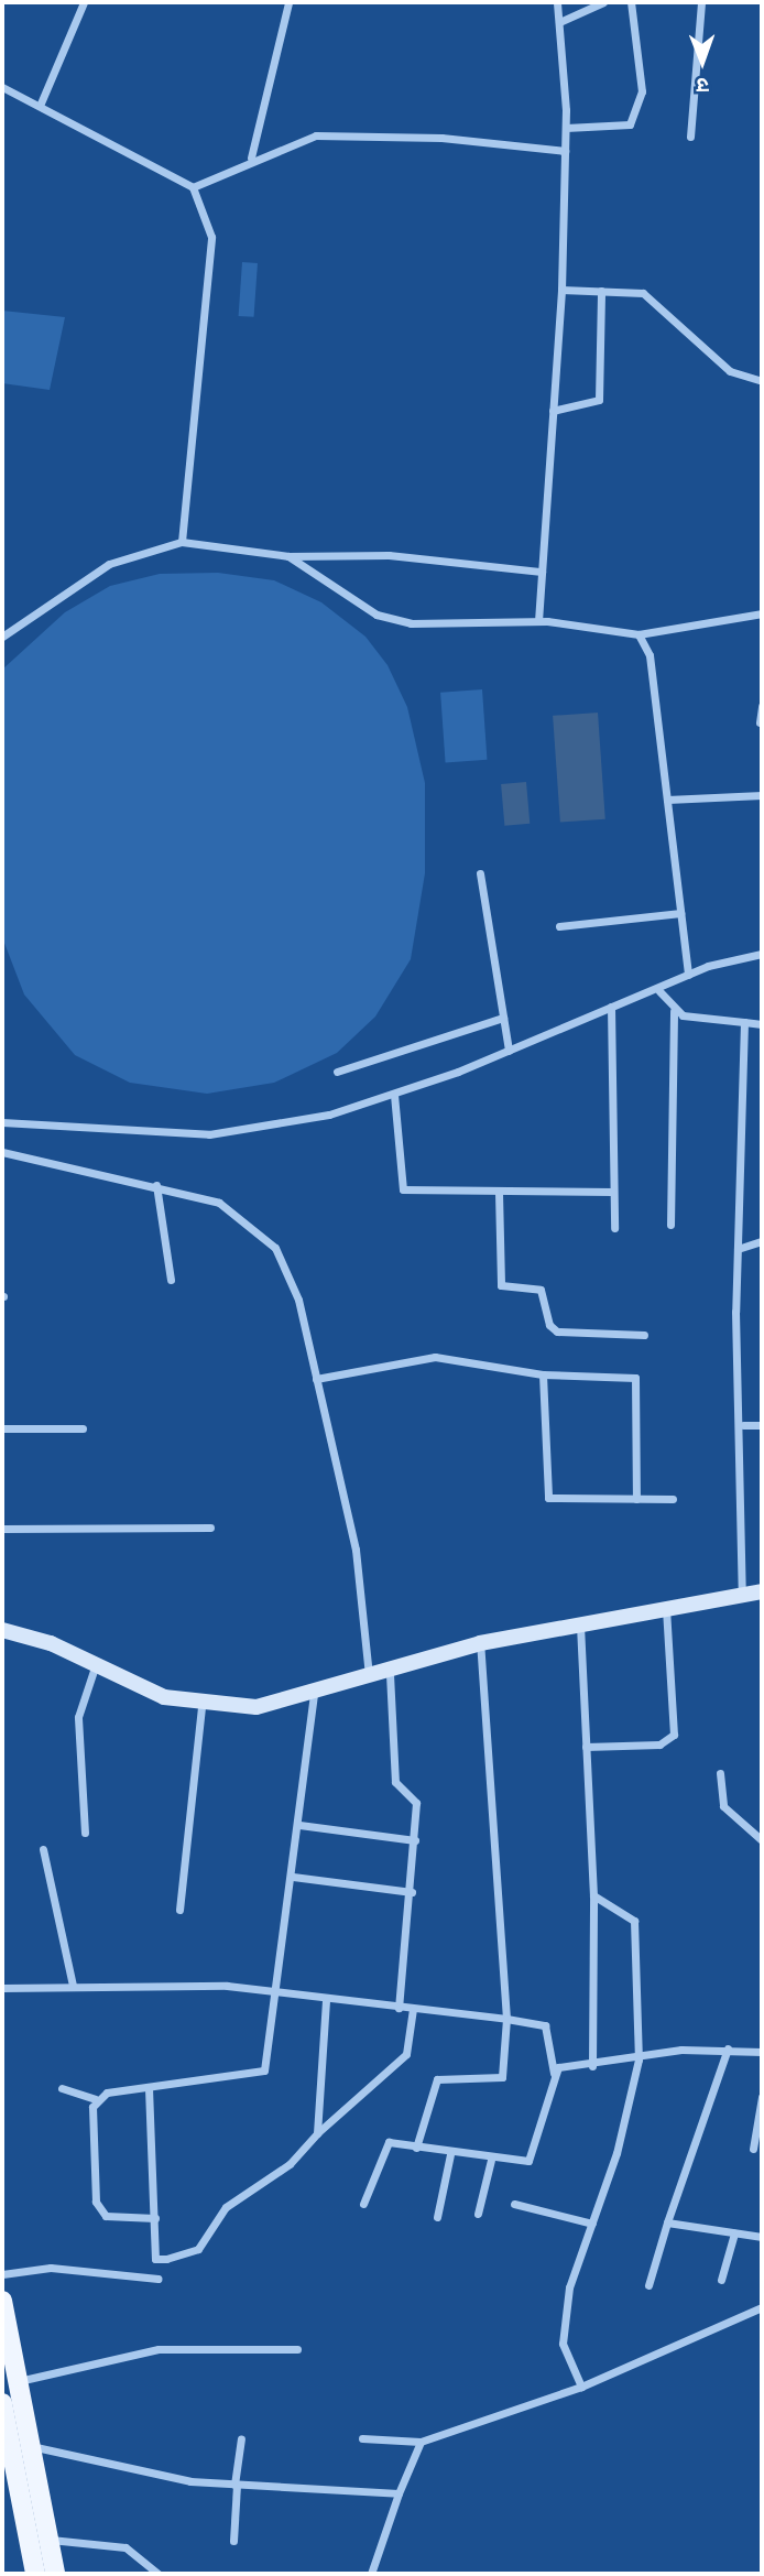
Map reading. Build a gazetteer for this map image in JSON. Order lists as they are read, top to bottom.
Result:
{
  "north": "bottom"
}
